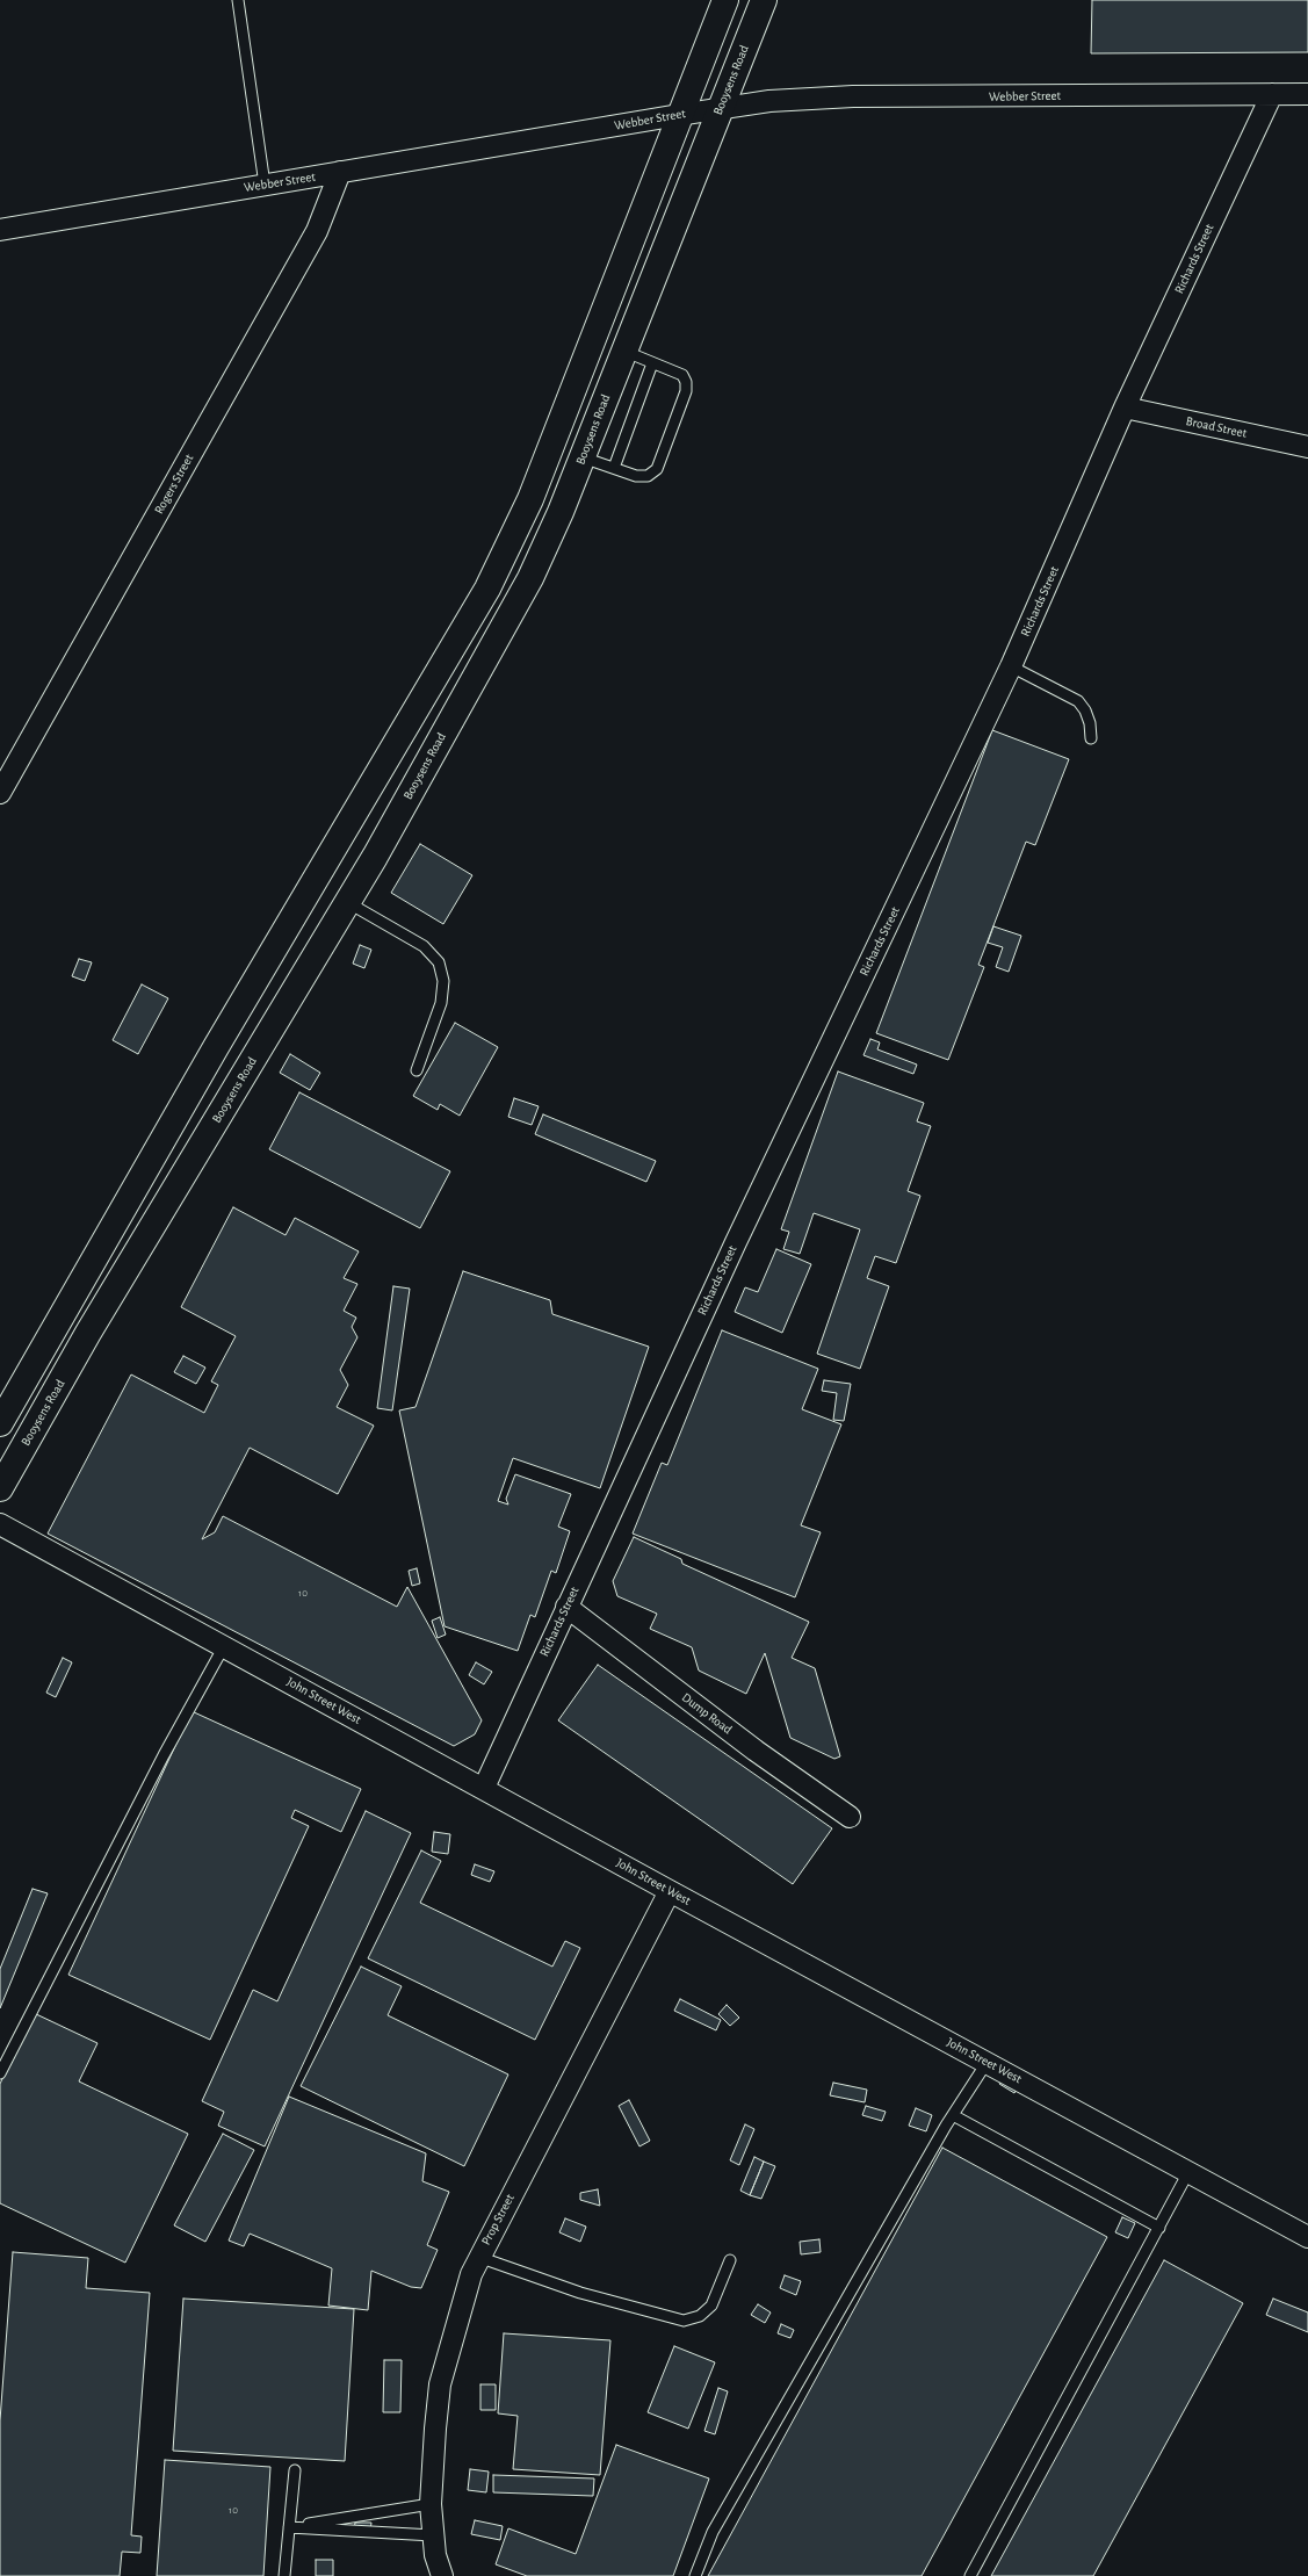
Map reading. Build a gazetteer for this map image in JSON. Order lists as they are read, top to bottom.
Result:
{
  "streets": {
    "main road": ["Booysens Road"],
    "street": [
      "Webber Street",
      "Richards Street",
      "Broad Street",
      "Rogers Street",
      "John Street West",
      "Dump Road",
      "Prop Street"
    ]
  },
  "crossings": [
    ["Booysens Road", "Webber Street"],
    ["Webber Street", "Richards Street"],
    ["Webber Street", "Rogers Street"],
    ["Richards Street", "Broad Street"],
    ["Richards Street", "John Street West"],
    ["Richards Street", "Dump Road"],
    ["John Street West", "Prop Street"]
  ],
  "house_numbers": ["10", "10"]
}
